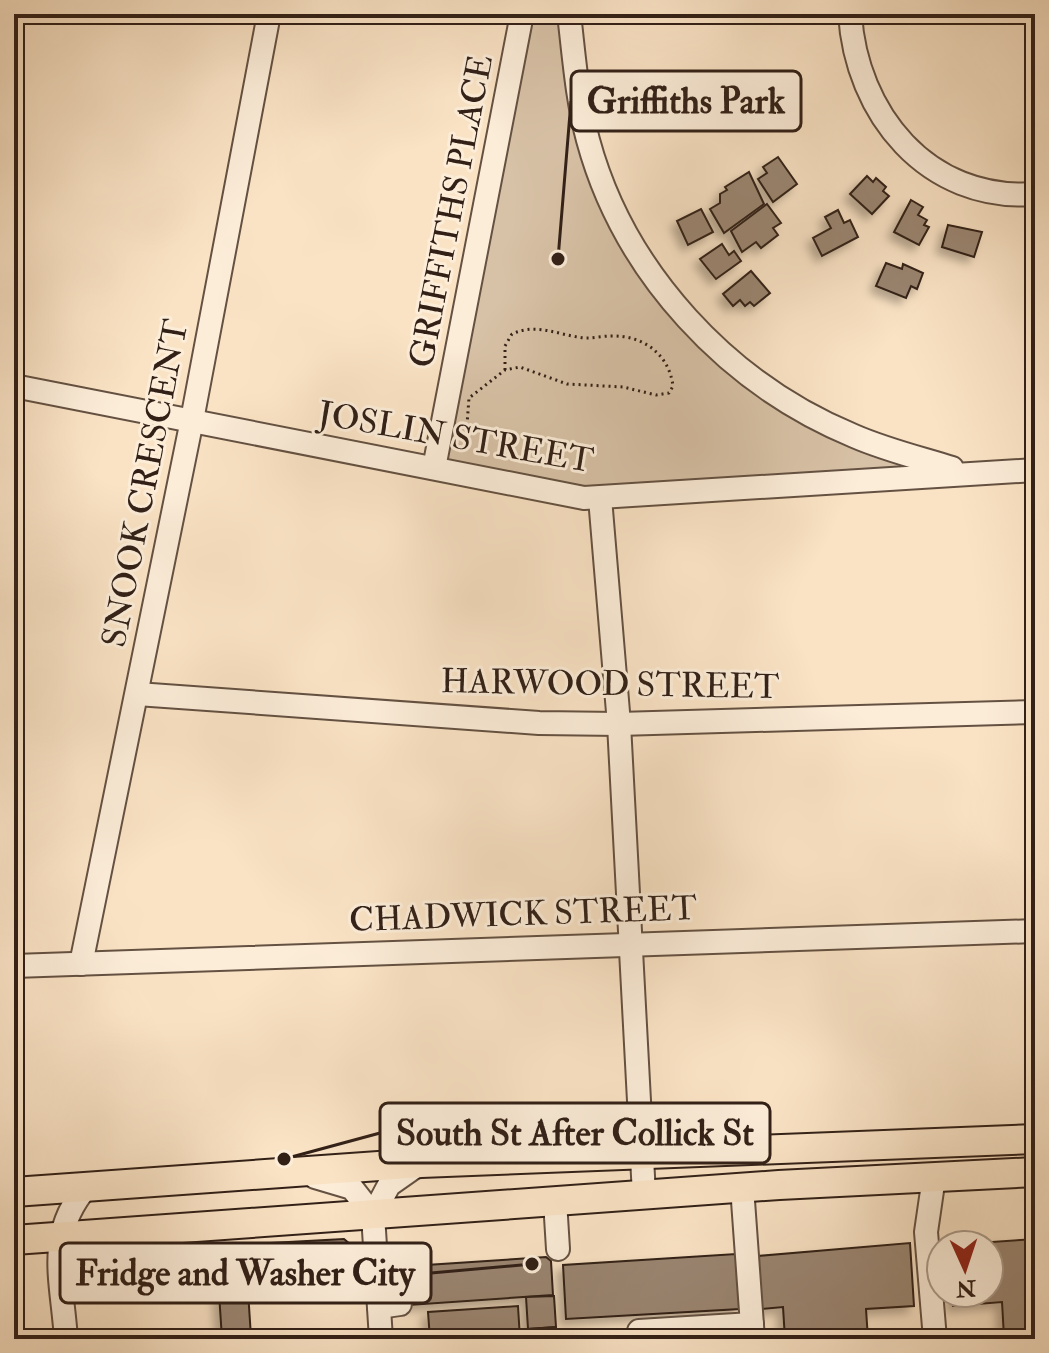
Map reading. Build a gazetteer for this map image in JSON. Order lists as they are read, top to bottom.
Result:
{
  "streets": {
    "street": [
      "GRIFFITHS PLACE",
      "JOSLIN STREET",
      "SNOOK CRESCENT",
      "HARWOOD STREET",
      "CHADWICK STREET"
    ]
  },
  "crossings": [
    ["GRIFFITHS PLACE", "JOSLIN STREET"],
    ["JOSLIN STREET", "SNOOK CRESCENT"],
    ["SNOOK CRESCENT", "HARWOOD STREET"],
    ["SNOOK CRESCENT", "CHADWICK STREET"]
  ],
  "places": ["Griffiths Park", "South St After Collick St", "Fridge and Washer City"],
  "north": "bottom"
}
